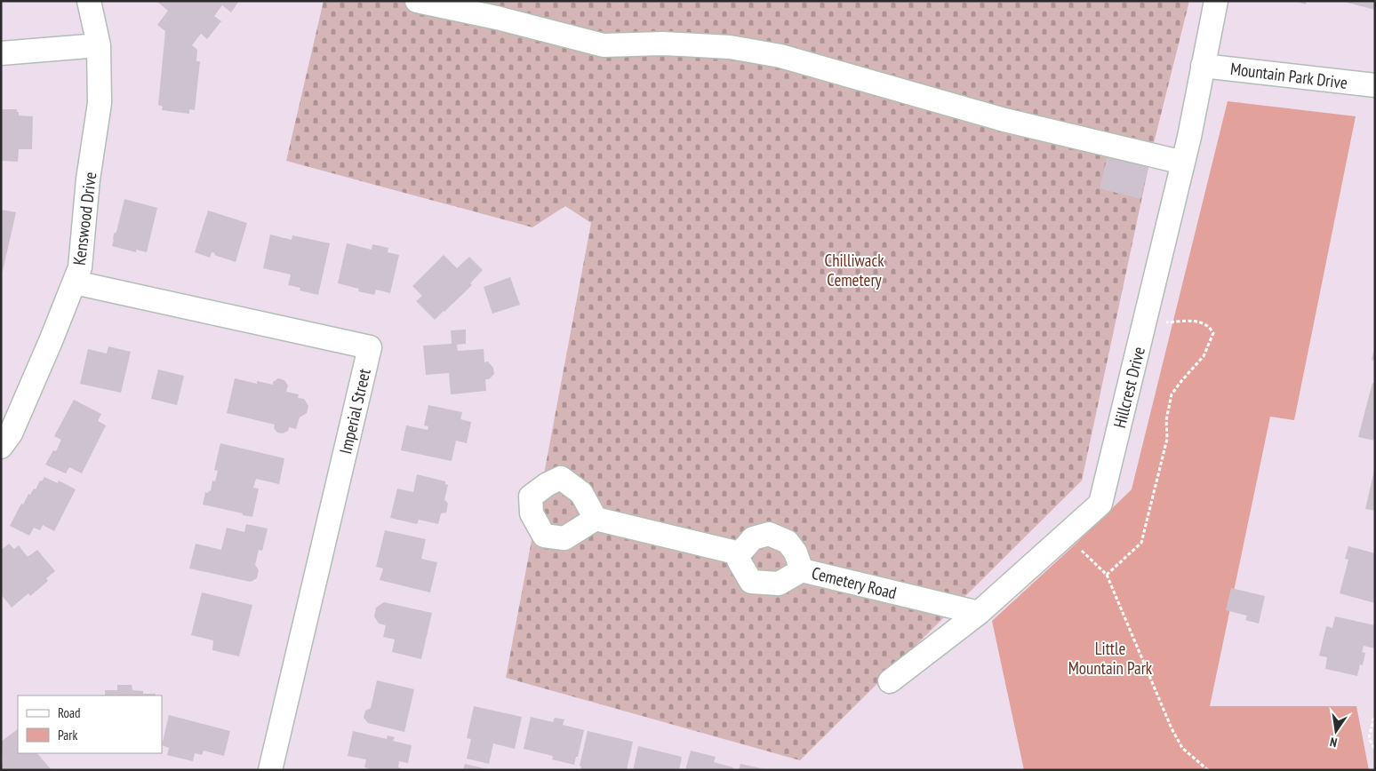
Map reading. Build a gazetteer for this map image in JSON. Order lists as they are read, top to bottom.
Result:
{
  "streets": {
    "street": [
      "Mountain Park Drive",
      "Kenswood Drive",
      "Hillcrest Drive",
      "Imperial Street",
      "Cemetery Road"
    ]
  },
  "crossings": [
    ["Mountain Park Drive", "Hillcrest Drive"],
    ["Kenswood Drive", "Imperial Street"],
    ["Hillcrest Drive", "Cemetery Road"]
  ],
  "parks": ["Chilliwack Cemetery", "Little Mountain Park"],
  "legend": ["Road", "Park"],
  "north": "bottom"
}
